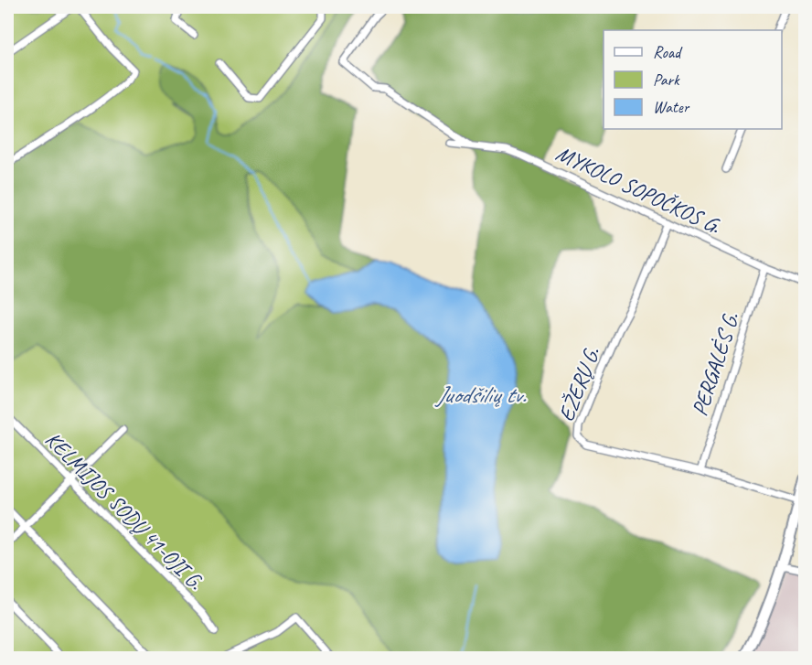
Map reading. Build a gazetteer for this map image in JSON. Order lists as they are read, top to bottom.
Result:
{
  "streets": {
    "street": [
      "MYKOLO SOPOČKOS G.",
      "PERGALĖS G.",
      "EŽERŲ G.",
      "KELMIJOS SODŲ 41-OJI G."
    ]
  },
  "crossings": [
    ["MYKOLO SOPOČKOS G.", "PERGALĖS G."],
    ["MYKOLO SOPOČKOS G.", "EŽERŲ G."],
    ["PERGALĖS G.", "EŽERŲ G."]
  ],
  "water": ["Juodšilių tv."],
  "legend": ["Road", "Park", "Water"]
}
